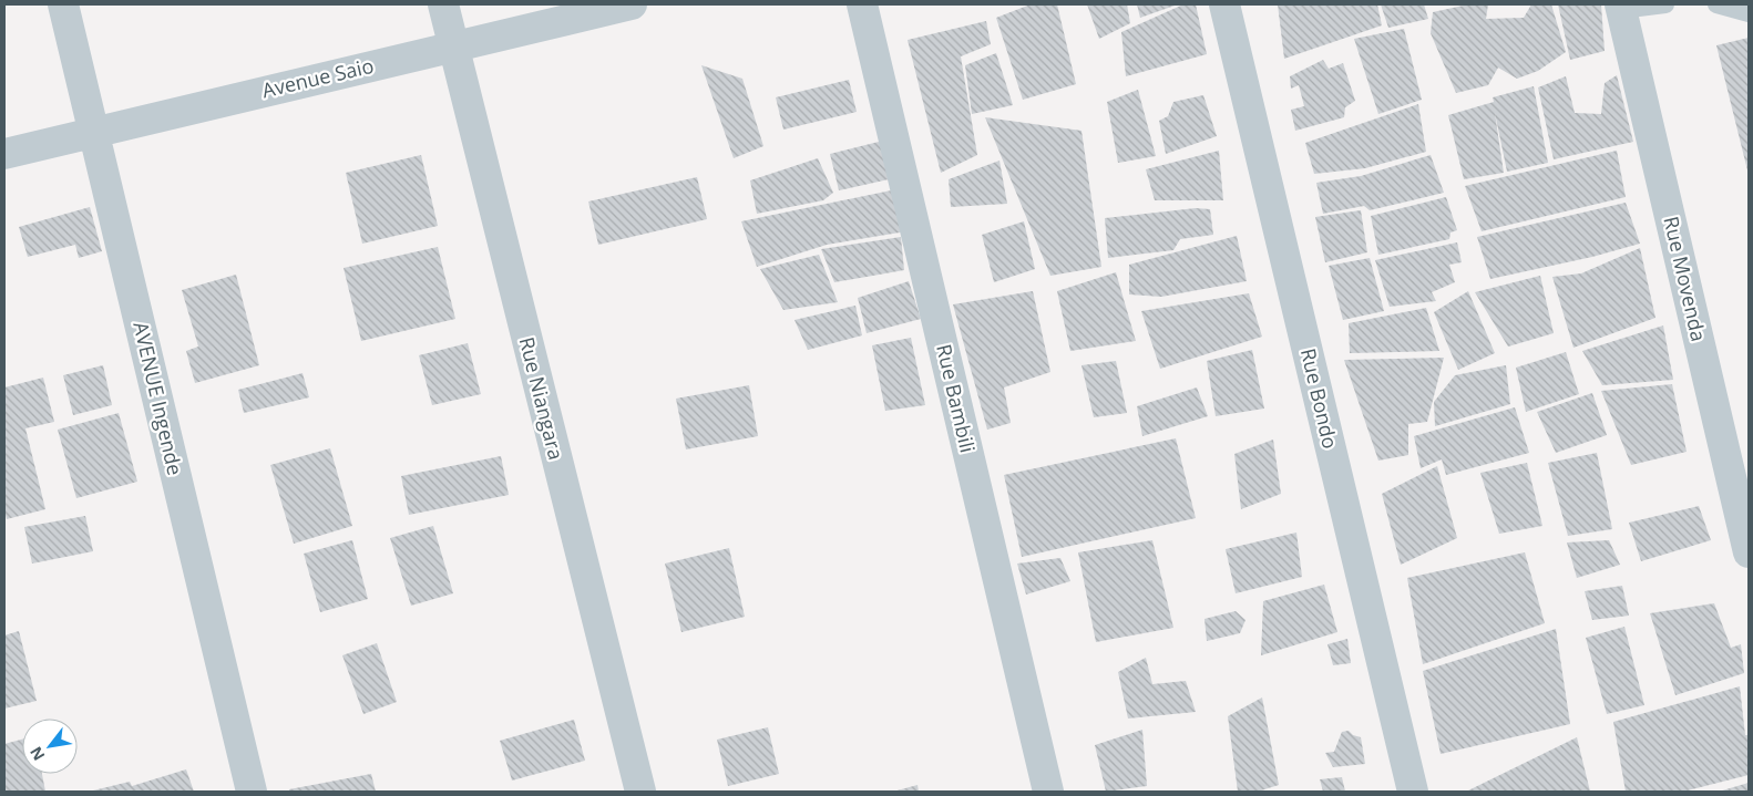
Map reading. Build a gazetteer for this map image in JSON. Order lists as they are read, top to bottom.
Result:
{
  "streets": {
    "street": [
      "Avenue Saio",
      "Rue Movenda",
      "AVENUE Ingende",
      "Rue Niangara",
      "Rue Bambili",
      "Rue Bondo"
    ]
  },
  "crossings": [
    ["Avenue Saio", "AVENUE Ingende"],
    ["Avenue Saio", "Rue Niangara"]
  ],
  "north": "bottom left"
}
